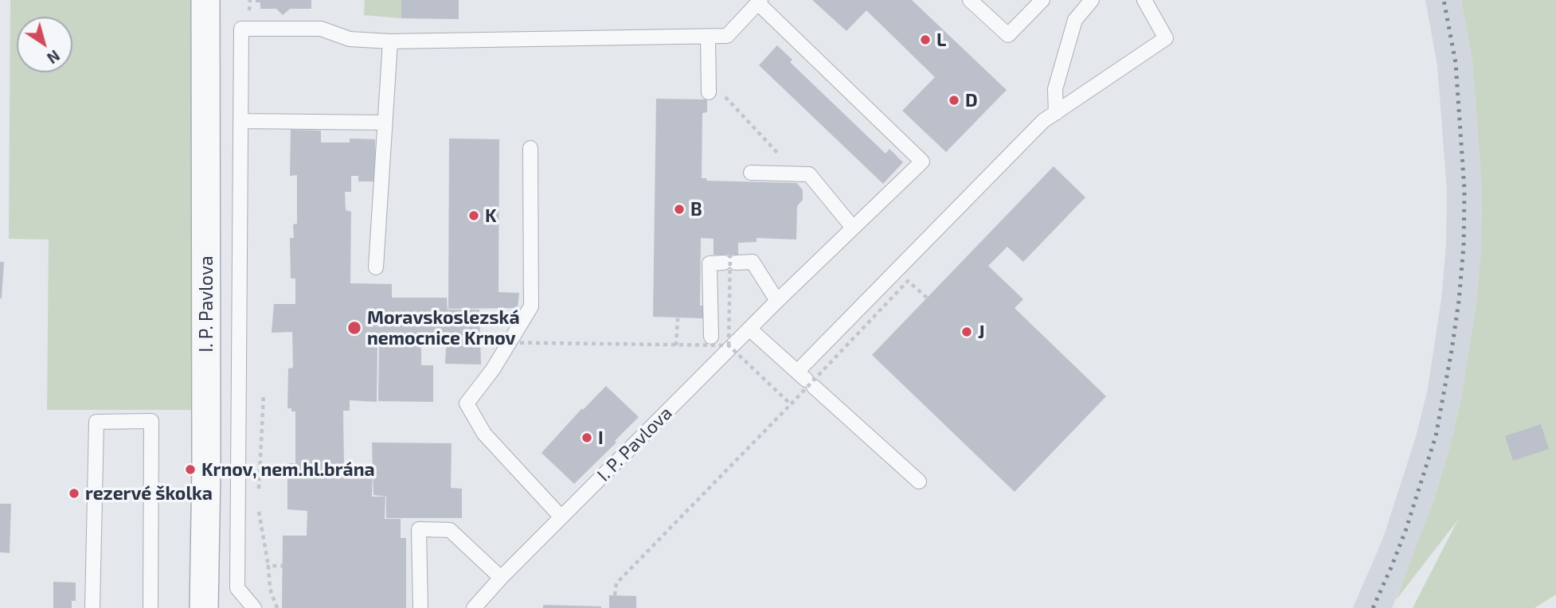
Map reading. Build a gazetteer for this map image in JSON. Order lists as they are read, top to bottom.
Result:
{
  "streets": {
    "street": ["I. P. Pavlova"]
  },
  "places": [
    "L",
    "D",
    "B",
    "K",
    "Moravskoslezská nemocnice Krnov",
    "J",
    "I",
    "Krnov, nem.hl.brána",
    "rezervé školka"
  ],
  "north": "bottom right"
}
